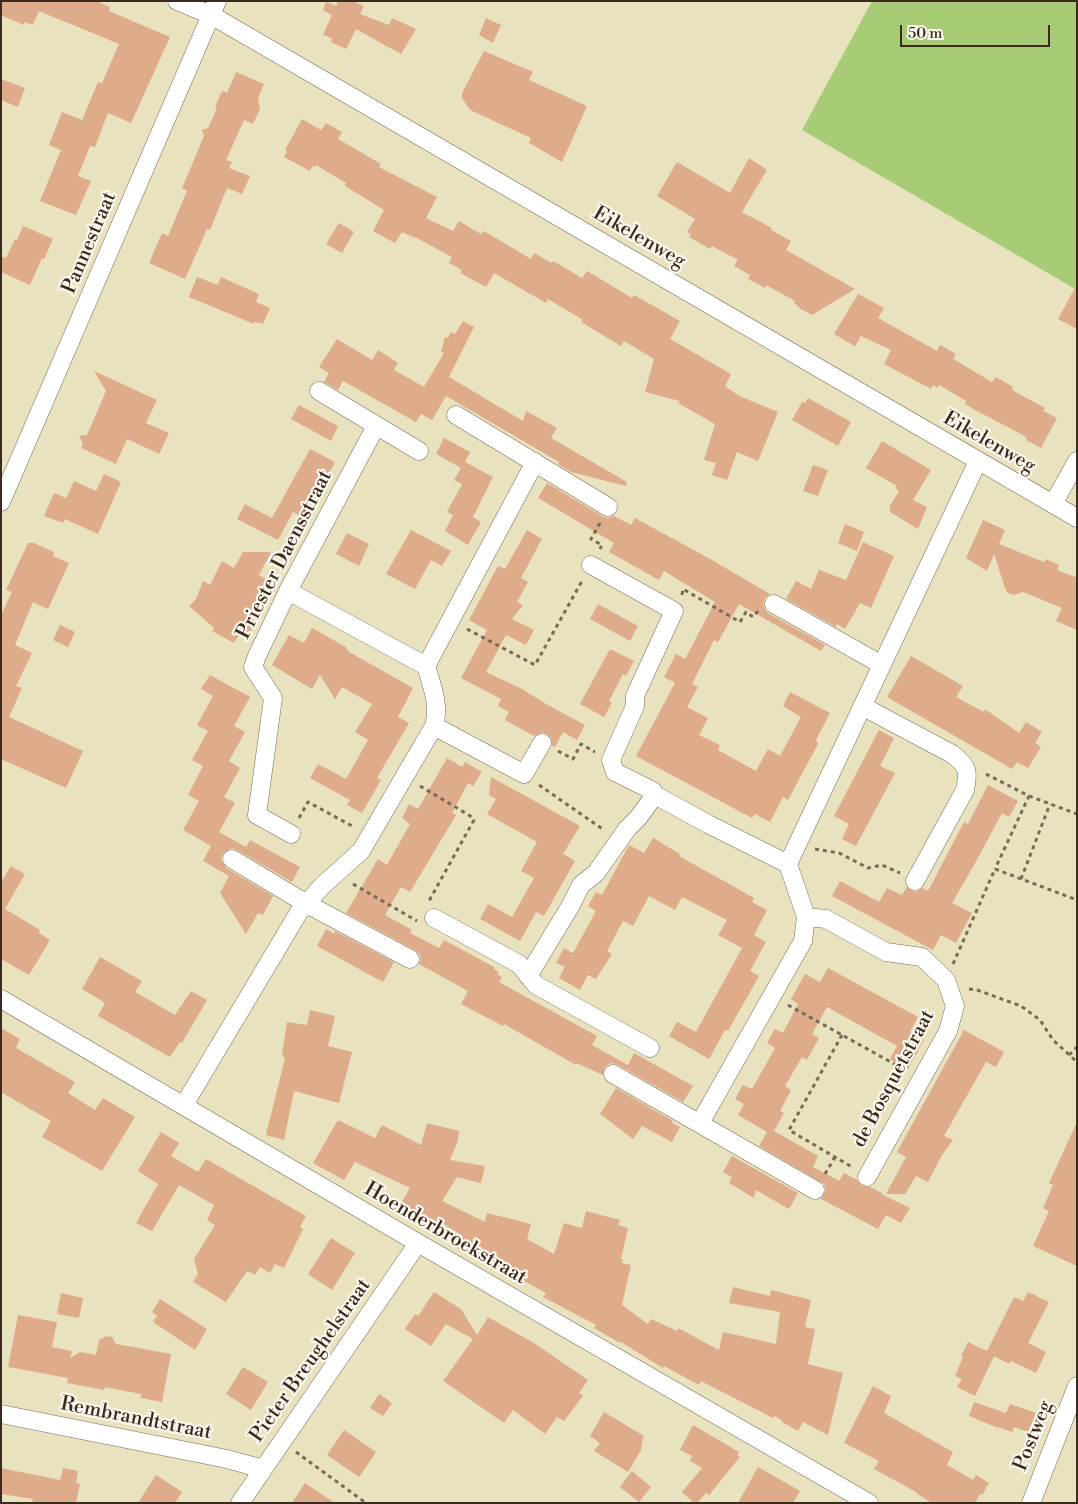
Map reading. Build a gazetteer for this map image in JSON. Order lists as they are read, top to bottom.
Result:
{
  "streets": {
    "street": [
      "Eikelenweg",
      "Pannestraat",
      "Priester Daensstraat",
      "de Bosquetstraat",
      "Hoenderbroekstraat",
      "Pieter Breughelstraat",
      "Rembrandtstraat",
      "Postweg"
    ]
  },
  "crossings": [
    ["Eikelenweg", "Pannestraat"],
    ["Hoenderbroekstraat", "Pieter Breughelstraat"],
    ["Pieter Breughelstraat", "Rembrandtstraat"]
  ],
  "scale_bar": "50 m"
}
